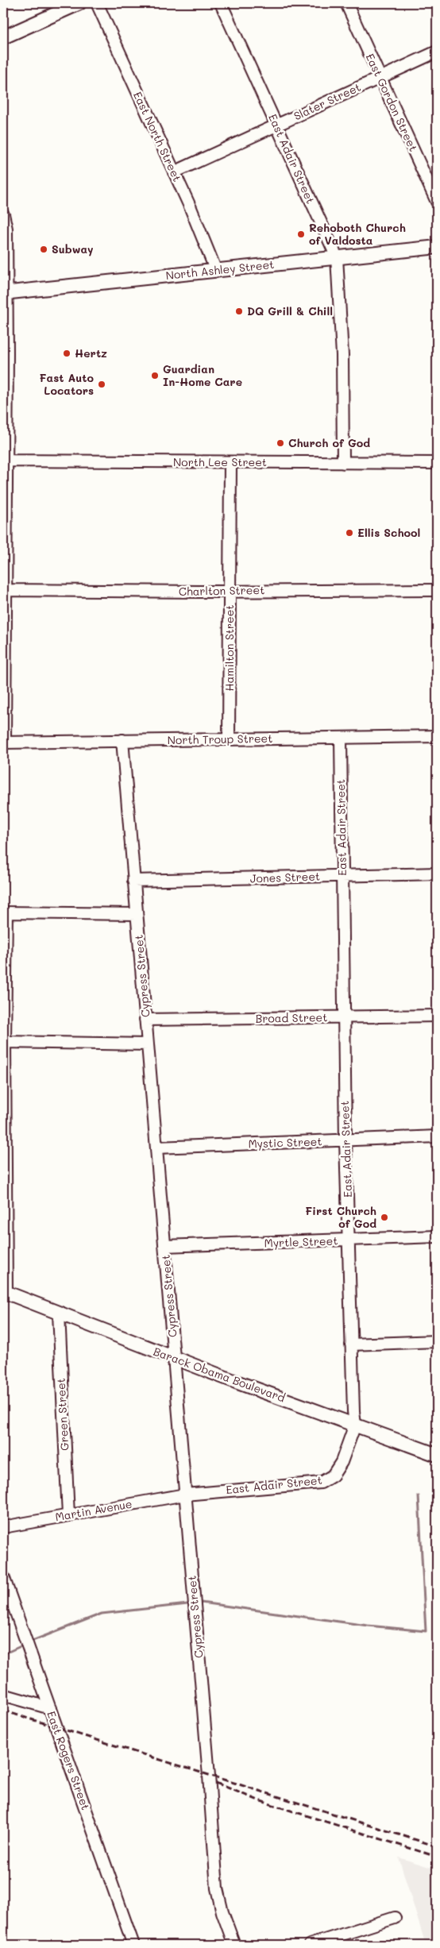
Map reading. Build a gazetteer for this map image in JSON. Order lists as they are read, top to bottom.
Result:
{
  "streets": {
    "main road": ["North Ashley Street", "Barack Obama Boulevard"],
    "street": [
      "Slater Street",
      "East Gordon Street",
      "East North Street",
      "East Adair Street",
      "North Lee Street",
      "Charlton Street",
      "Hamilton Street",
      "North Troup Street",
      "Jones Street",
      "Cypress Street",
      "Broad Street",
      "Mystic Street",
      "Myrtle Street",
      "Green Street",
      "Martin Avenue",
      "East Rogers Street"
    ]
  },
  "crossings": [
    ["Slater Street", "East Gordon Street"],
    ["Slater Street", "East North Street"],
    ["Slater Street", "East Adair Street"],
    ["East North Street", "North Ashley Street"],
    ["East Adair Street", "North Ashley Street"],
    ["East Adair Street", "North Lee Street"],
    ["East Adair Street", "North Troup Street"],
    ["East Adair Street", "Jones Street"],
    ["East Adair Street", "Cypress Street"],
    ["East Adair Street", "Broad Street"],
    ["East Adair Street", "Mystic Street"],
    ["East Adair Street", "Myrtle Street"],
    ["East Adair Street", "Barack Obama Boulevard"],
    ["East Adair Street", "Martin Avenue"],
    ["North Lee Street", "Hamilton Street"],
    ["Charlton Street", "Hamilton Street"],
    ["Hamilton Street", "North Troup Street"],
    ["North Troup Street", "Cypress Street"],
    ["Jones Street", "Cypress Street"],
    ["Cypress Street", "Broad Street"],
    ["Cypress Street", "Mystic Street"],
    ["Cypress Street", "Myrtle Street"],
    ["Cypress Street", "Barack Obama Boulevard"],
    ["Cypress Street", "Martin Avenue"],
    ["Barack Obama Boulevard", "Green Street"],
    ["Green Street", "Martin Avenue"]
  ],
  "places": [
    "Rehoboth Church of Valdosta",
    "Subway",
    "DQ Grill & Chill",
    "Hertz",
    "Guardian In-Home Care",
    "Fast Auto Locators",
    "Church of God",
    "Ellis School",
    "First Church of God"
  ]
}
